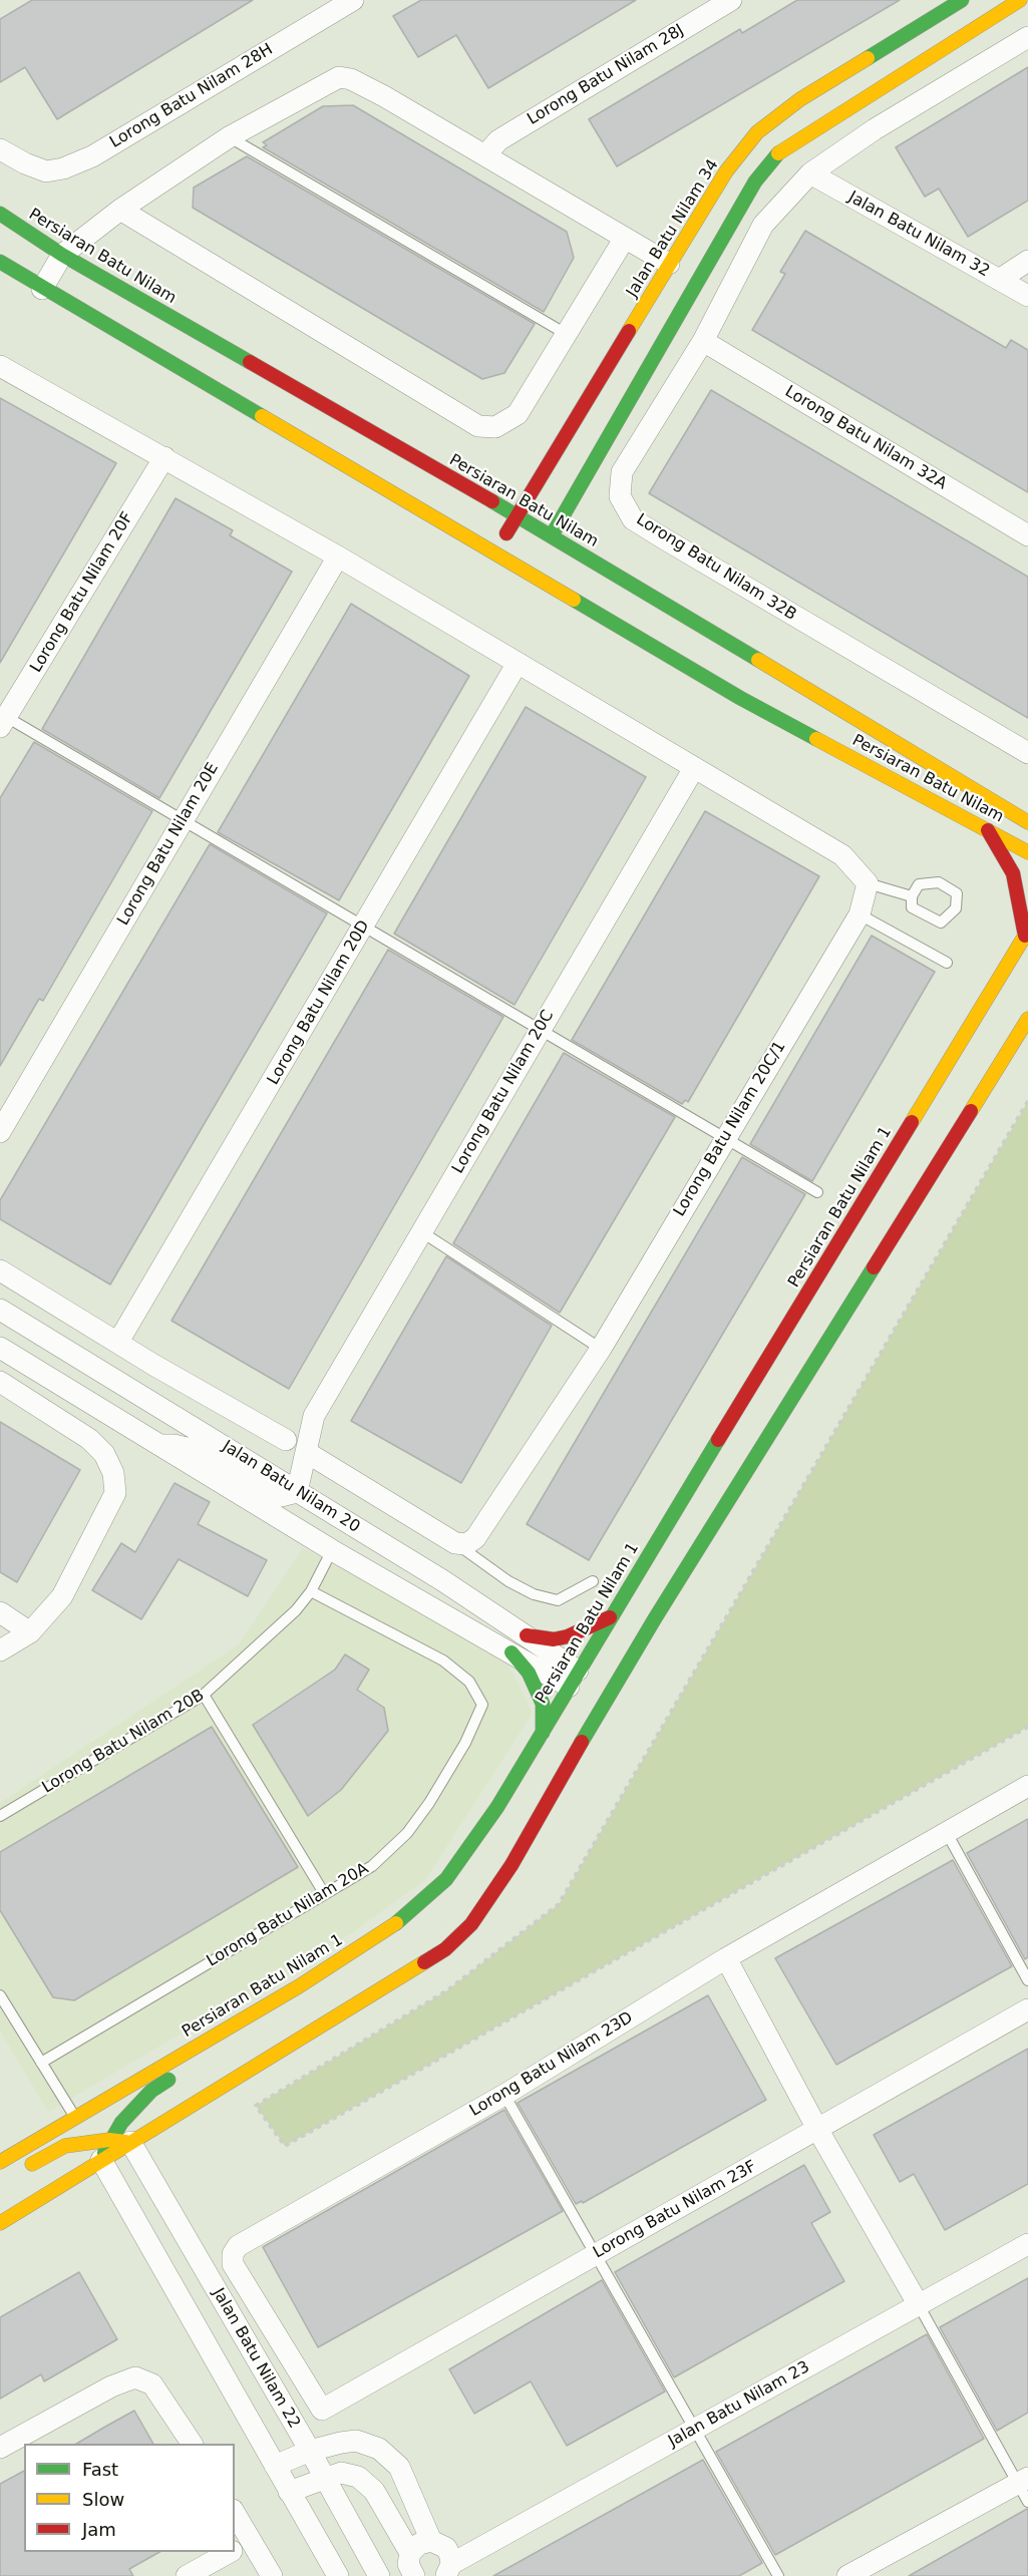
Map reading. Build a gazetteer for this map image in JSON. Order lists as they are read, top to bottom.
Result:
{
  "streets": {
    "main road": ["Jalan Batu Nilam 34", "Persiaran Batu Nilam", "Persiaran Batu Nilam 1"],
    "street": [
      "Lorong Batu Nilam 28J",
      "Lorong Batu Nilam 28H",
      "Jalan Batu Nilam 32",
      "Lorong Batu Nilam 32A",
      "Lorong Batu Nilam 32B",
      "Lorong Batu Nilam 20F",
      "Lorong Batu Nilam 20E",
      "Lorong Batu Nilam 20D",
      "Lorong Batu Nilam 20C",
      "Lorong Batu Nilam 20C/1",
      "Jalan Batu Nilam 20",
      "Lorong Batu Nilam 23D",
      "Lorong Batu Nilam 23F",
      "Jalan Batu Nilam 22",
      "Jalan Batu Nilam 23"
    ],
    "lane": ["Lorong Batu Nilam 20B", "Lorong Batu Nilam 20A"]
  },
  "crossings": [
    ["Jalan Batu Nilam 34", "Persiaran Batu Nilam"],
    ["Jalan Batu Nilam 32", "Lorong Batu Nilam 32B"],
    ["Lorong Batu Nilam 32A", "Lorong Batu Nilam 32B"],
    ["Persiaran Batu Nilam 1", "Jalan Batu Nilam 20"],
    ["Jalan Batu Nilam 20", "Lorong Batu Nilam 20B"],
    ["Lorong Batu Nilam 20B", "Lorong Batu Nilam 20A"],
    ["Lorong Batu Nilam 23D", "Lorong Batu Nilam 23F"]
  ],
  "legend": ["Fast", "Slow", "Jam"]
}
